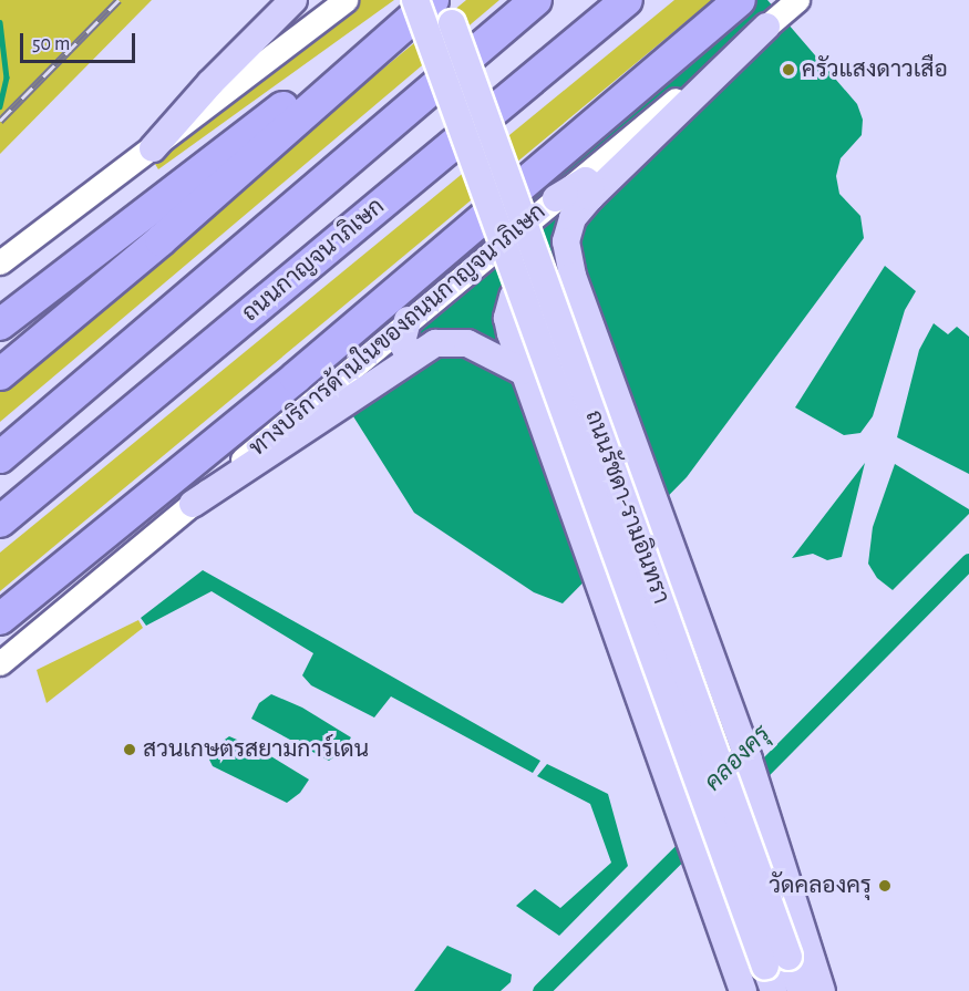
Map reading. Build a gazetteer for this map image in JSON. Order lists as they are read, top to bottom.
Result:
{
  "streets": {
    "highway": ["ถนนกาญจนาภิเษก"],
    "main road": ["ทางบริการด้านในของถนนกาญจนาภิเษก", "ถนนรัชดา-รามอินทรา"]
  },
  "water": ["คลองครุ"],
  "places": ["ครัวแสงดาวเสือ", "สวนเกษตรสยามการ์เดน", "วัดคลองครุ"],
  "scale_bar": "50 m"
}
